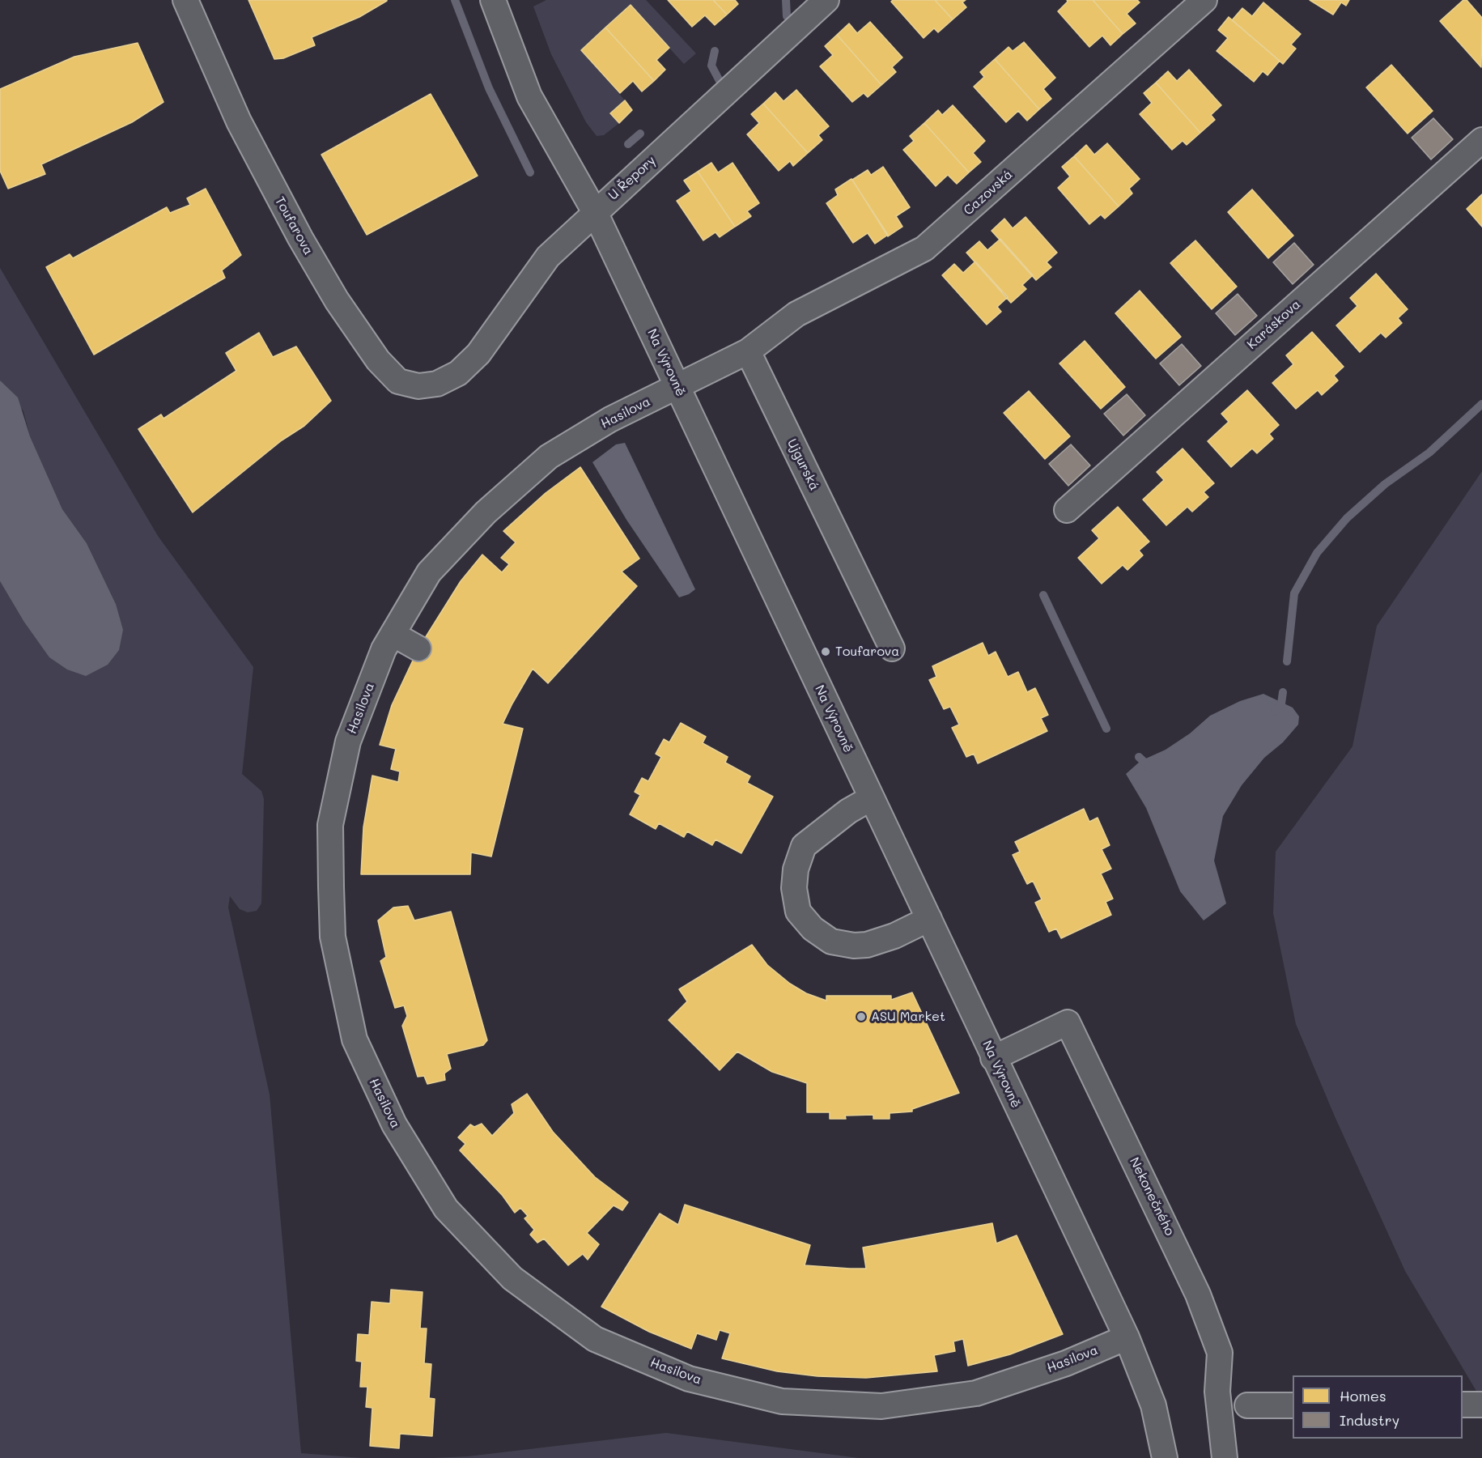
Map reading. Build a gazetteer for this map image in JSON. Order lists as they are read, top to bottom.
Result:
{
  "streets": {
    "street": [
      "U Řepory",
      "Cazovská",
      "Toufarova",
      "Karáskova",
      "Na Výrovně",
      "Hasilova",
      "Ujgurská",
      "Nekonečného"
    ]
  },
  "crossings": [
    ["U Řepory", "Toufarova"],
    ["U Řepory", "Na Výrovně"],
    ["Cazovská", "Ujgurská"],
    ["Na Výrovně", "Hasilova"],
    ["Na Výrovně", "Nekonečného"]
  ],
  "places": ["Toufarova", "ASU Market"],
  "legend": ["Homes", "Industry"]
}
